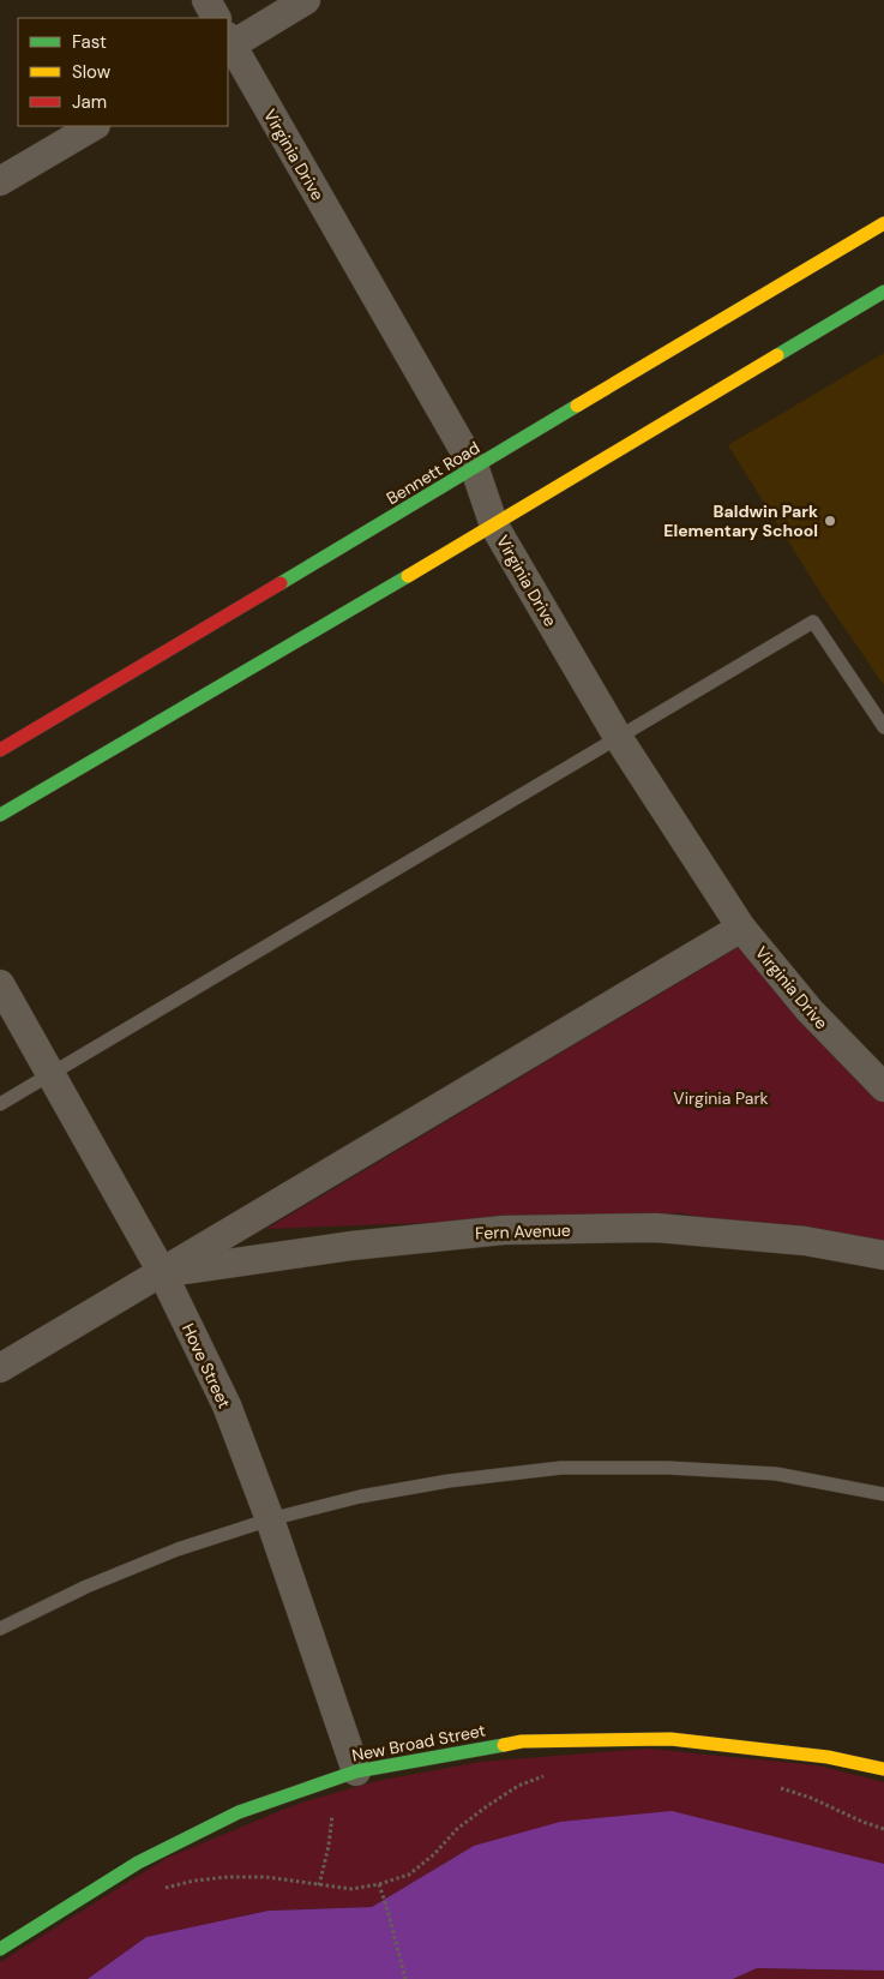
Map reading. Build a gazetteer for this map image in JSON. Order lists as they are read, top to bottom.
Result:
{
  "streets": {
    "street": [
      "Virginia Drive",
      "Bennett Road",
      "Fern Avenue",
      "Hove Street",
      "New Broad Street"
    ]
  },
  "crossings": [
    ["Virginia Drive", "Bennett Road"],
    ["Virginia Drive", "Fern Avenue"],
    ["Fern Avenue", "Hove Street"],
    ["Hove Street", "New Broad Street"]
  ],
  "parks": ["Virginia Park"],
  "places": ["Baldwin Park Elementary School"],
  "legend": ["Fast", "Slow", "Jam"]
}
